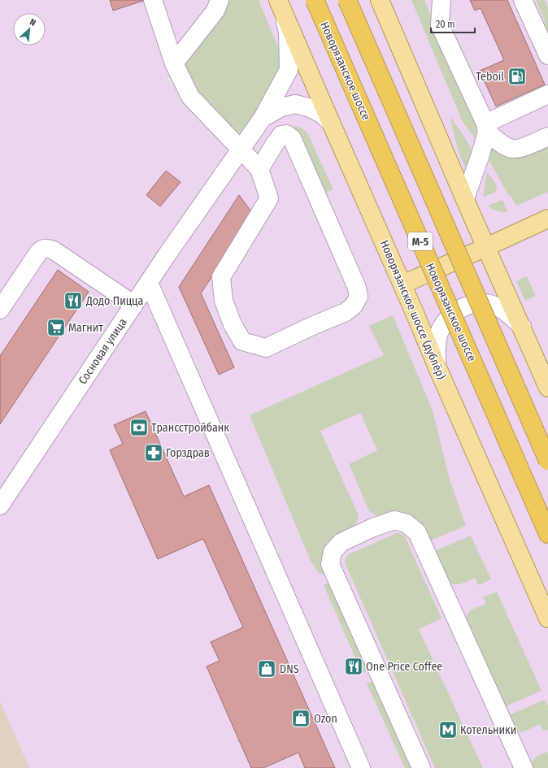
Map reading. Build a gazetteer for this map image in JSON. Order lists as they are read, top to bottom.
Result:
{
  "streets": {
    "highway": ["Новорязанское шоссе", "М-5"],
    "main road": ["Новорязанское шоссе (дублёр)"],
    "street": ["Сосновая улица"]
  },
  "crossings": [
    ["Новорязанское шоссе (дублёр)", "Сосновая улица"]
  ],
  "places": {
    "fuel station": ["Teboil"],
    "restaurant": ["Додо Пицца", "One Price Coffee"],
    "supermarket": ["Магнит"],
    "bank": ["Трансстройбанк"],
    "pharmacy": ["Горздрав"],
    "shop": ["DNS", "Ozon"],
    "metro station": ["Котельники"]
  },
  "scale_bar": "20 m",
  "north": "top right"
}
